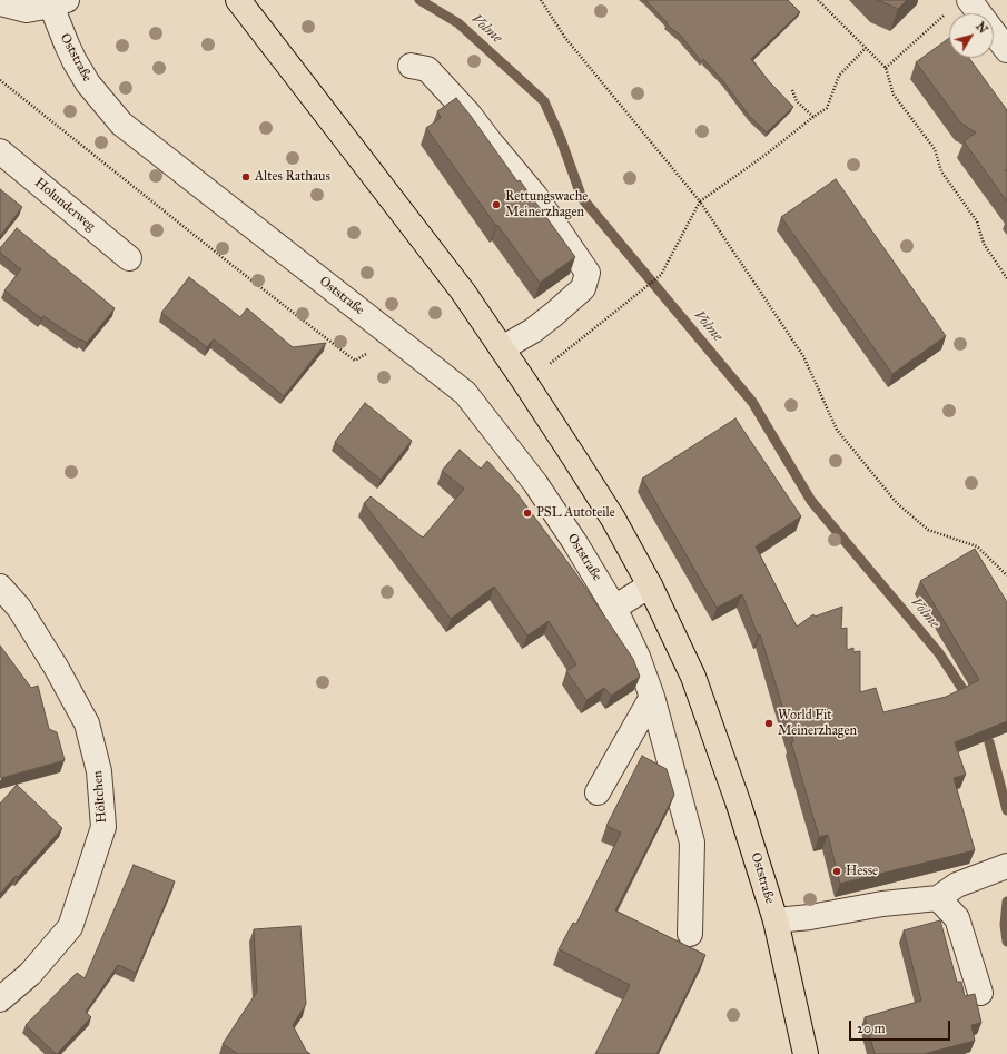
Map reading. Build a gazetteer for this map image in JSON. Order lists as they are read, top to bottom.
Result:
{
  "streets": {
    "main road": ["Oststraße"],
    "street": ["Holunderweg", "Höltchen"]
  },
  "water": ["Volme"],
  "places": [
    "Altes Rathaus",
    "Rettungswache Meinerzhagen",
    "PSL Autoteile",
    "World Fit Meinerzhagen",
    "Hesse"
  ],
  "scale_bar": "20 m",
  "north": "top right"
}
